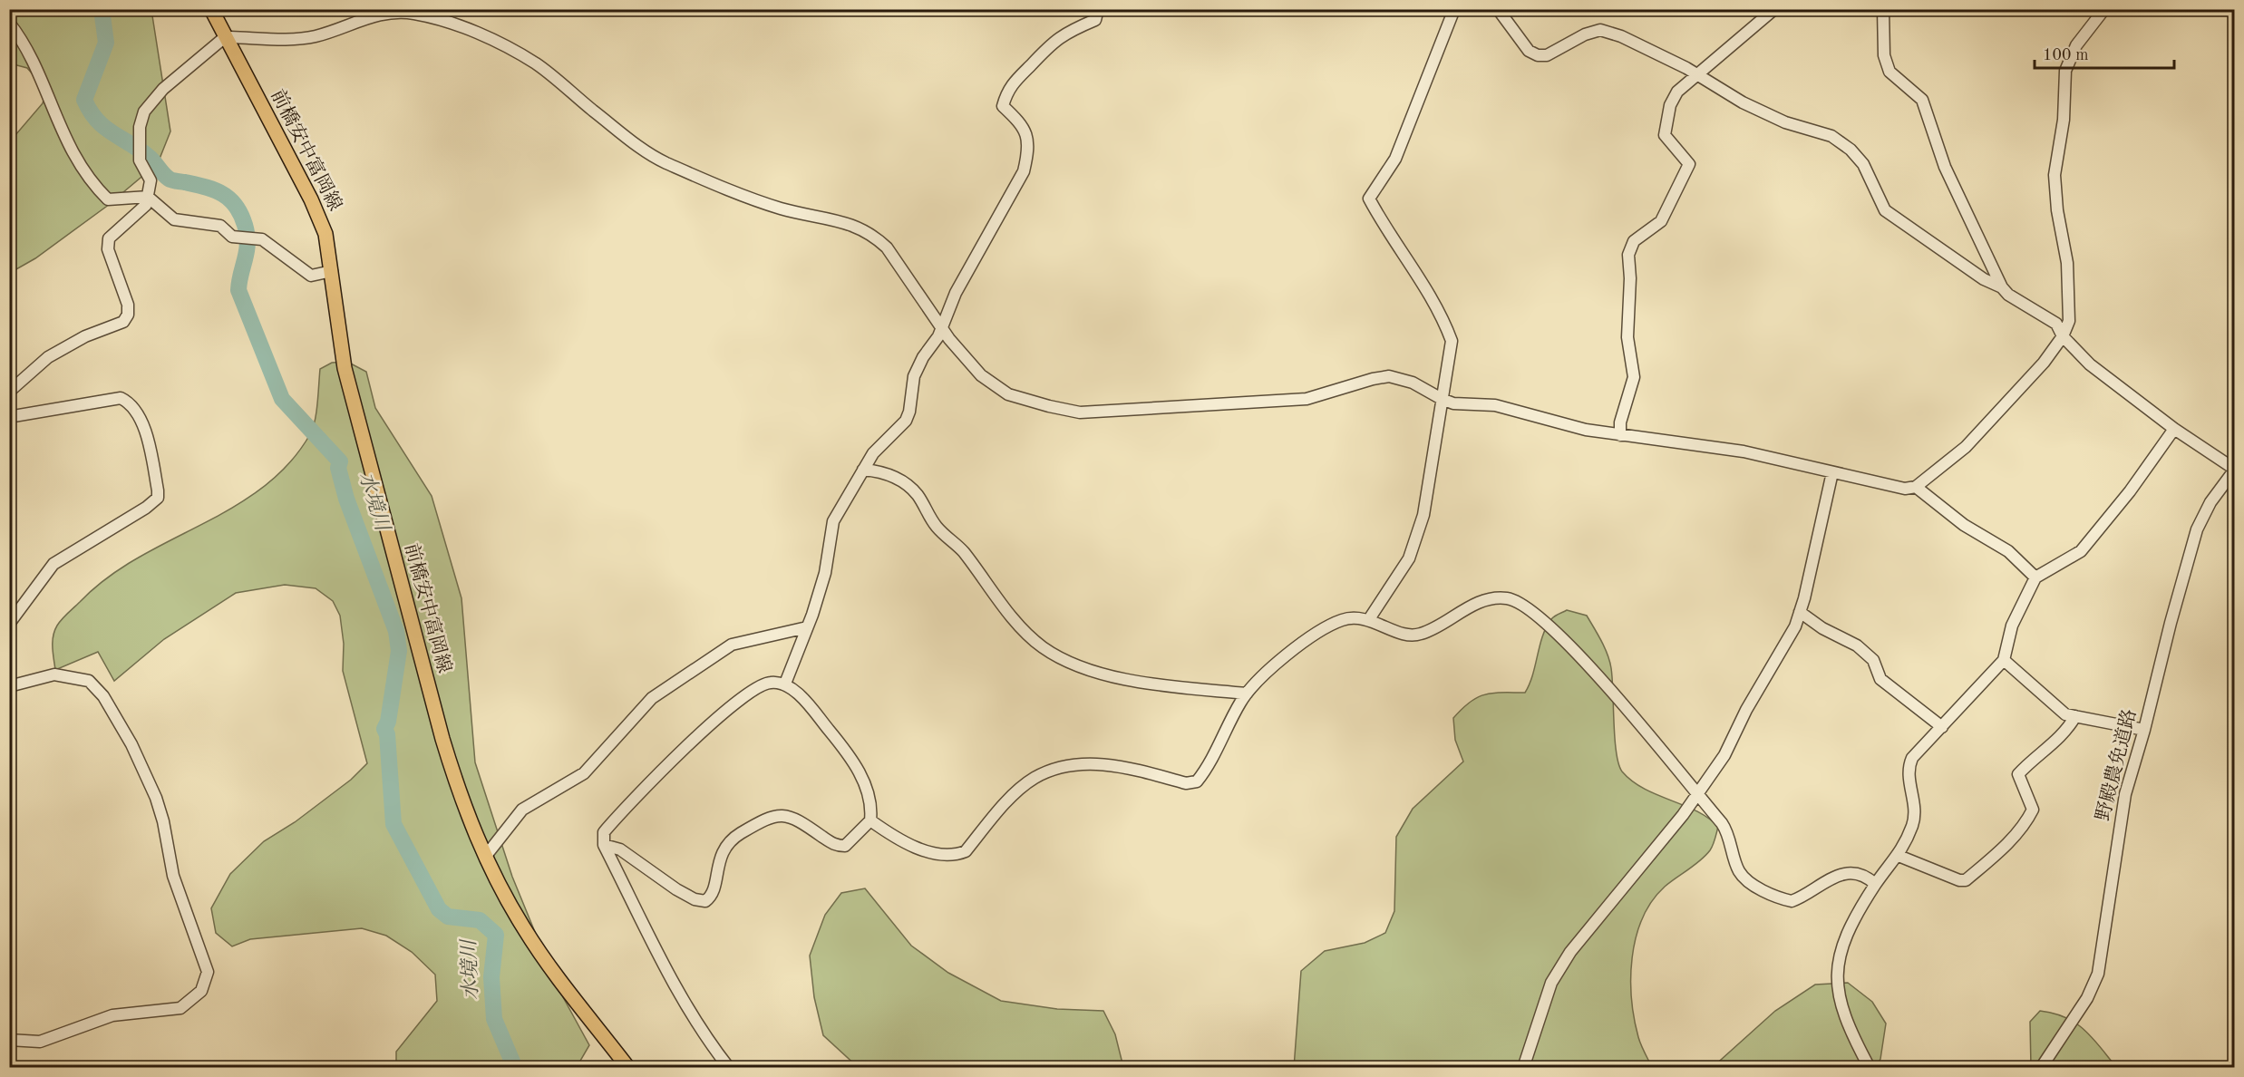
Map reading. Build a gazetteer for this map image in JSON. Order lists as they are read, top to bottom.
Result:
{
  "streets": {
    "main road": ["前橋安中富岡線"],
    "street": ["野殿農免道路"]
  },
  "water": ["水境川"],
  "scale_bar": "100 m"
}
